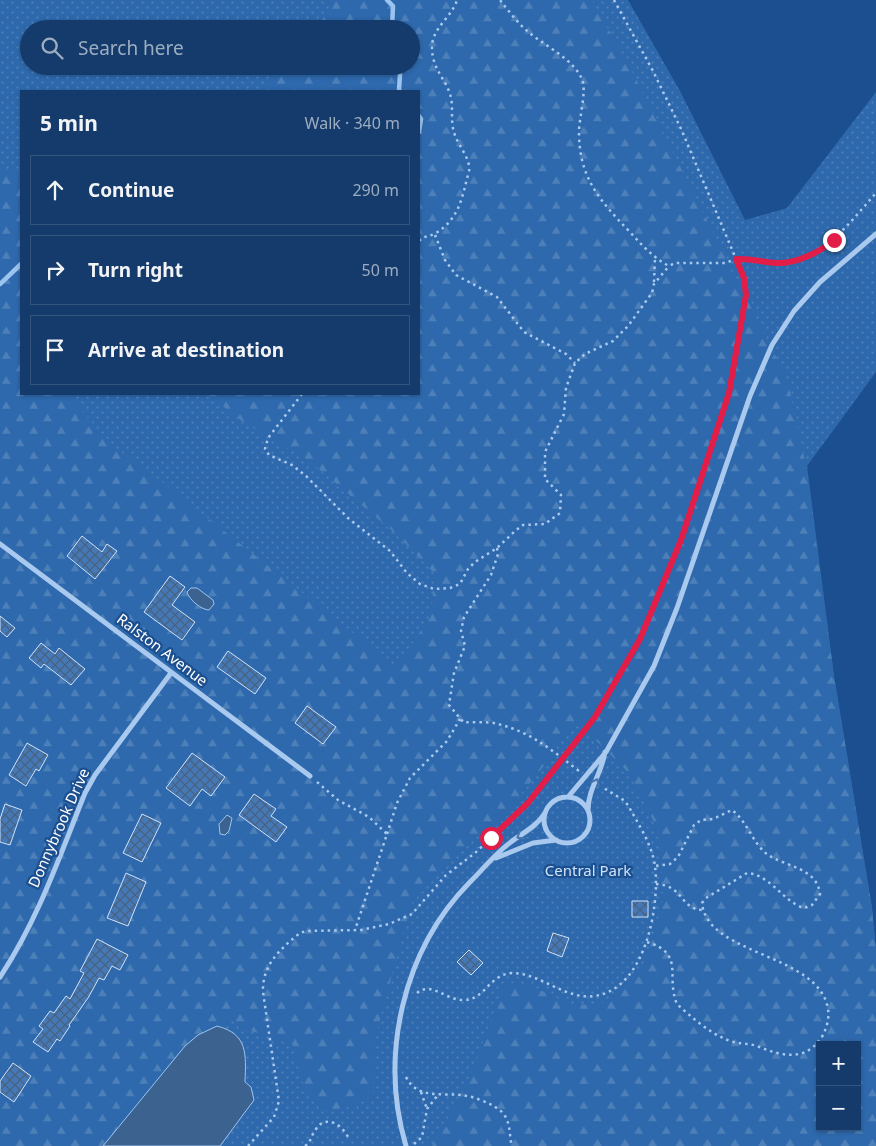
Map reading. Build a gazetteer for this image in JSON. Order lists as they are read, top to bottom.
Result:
{
  "streets": {
    "street": ["Ralston Avenue", "Donnybrook Drive"]
  },
  "crossings": [
    ["Ralston Avenue", "Donnybrook Drive"]
  ],
  "parks": ["Central Park"],
  "page": {
    "search": "Search here",
    "heading": ["5 min", "Walk · 340 m"],
    "list": [
      ["Continue", "290 m"],
      ["Turn right", "50 m"],
      "Arrive at destination"
    ],
    "map_buttons": ["+", "−"]
  }
}
